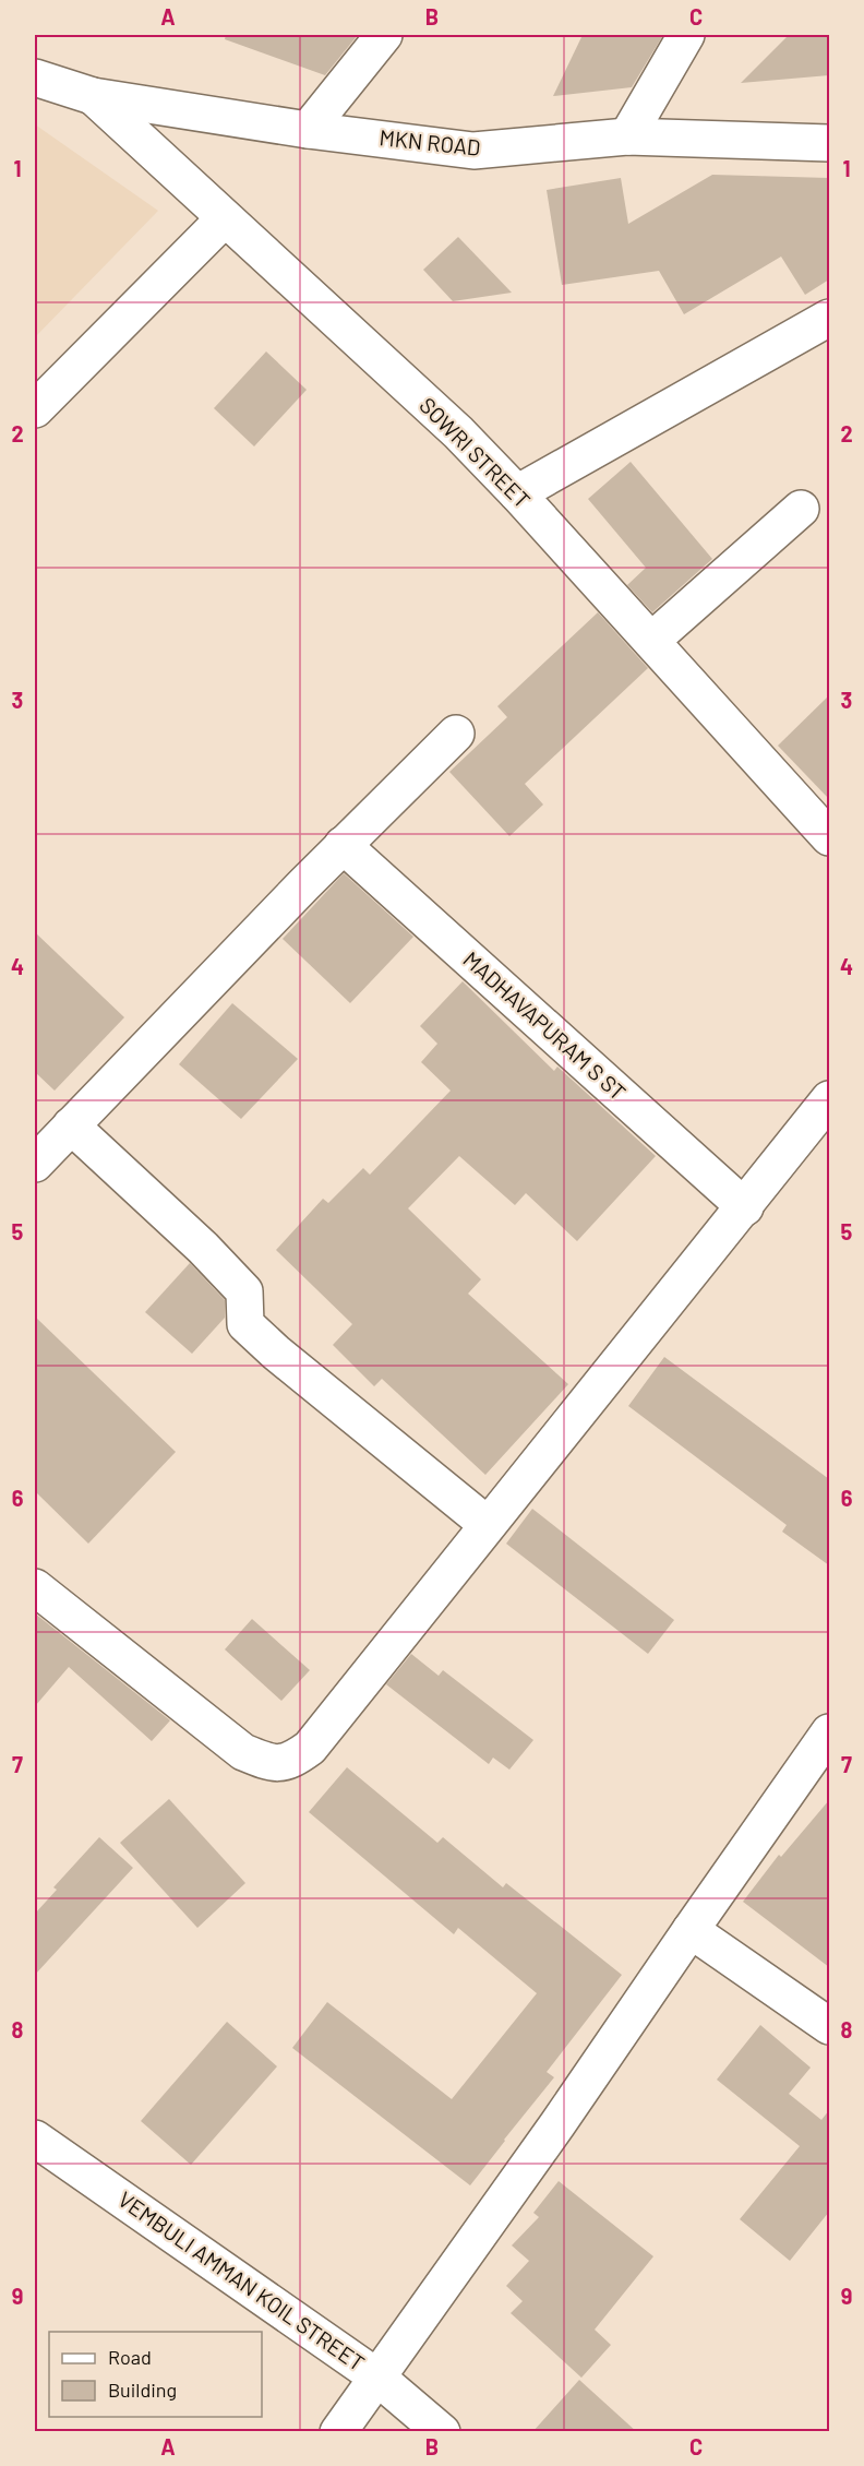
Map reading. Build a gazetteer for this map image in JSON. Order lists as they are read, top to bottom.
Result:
{
  "streets": {
    "street": [
      "MKN ROAD",
      "SOWRI STREET",
      "MADHAVAPURAM S ST",
      "VEMBULI AMMAN KOIL STREET"
    ]
  },
  "crossings": [
    ["MKN ROAD", "SOWRI STREET"]
  ],
  "legend": ["Road", "Building"],
  "grid": {
    "columns": ["A", "B", "C"],
    "rows": [
      "1",
      "2",
      "3",
      "4",
      "5",
      "6",
      "7",
      "8",
      "9"
    ]
  }
}
